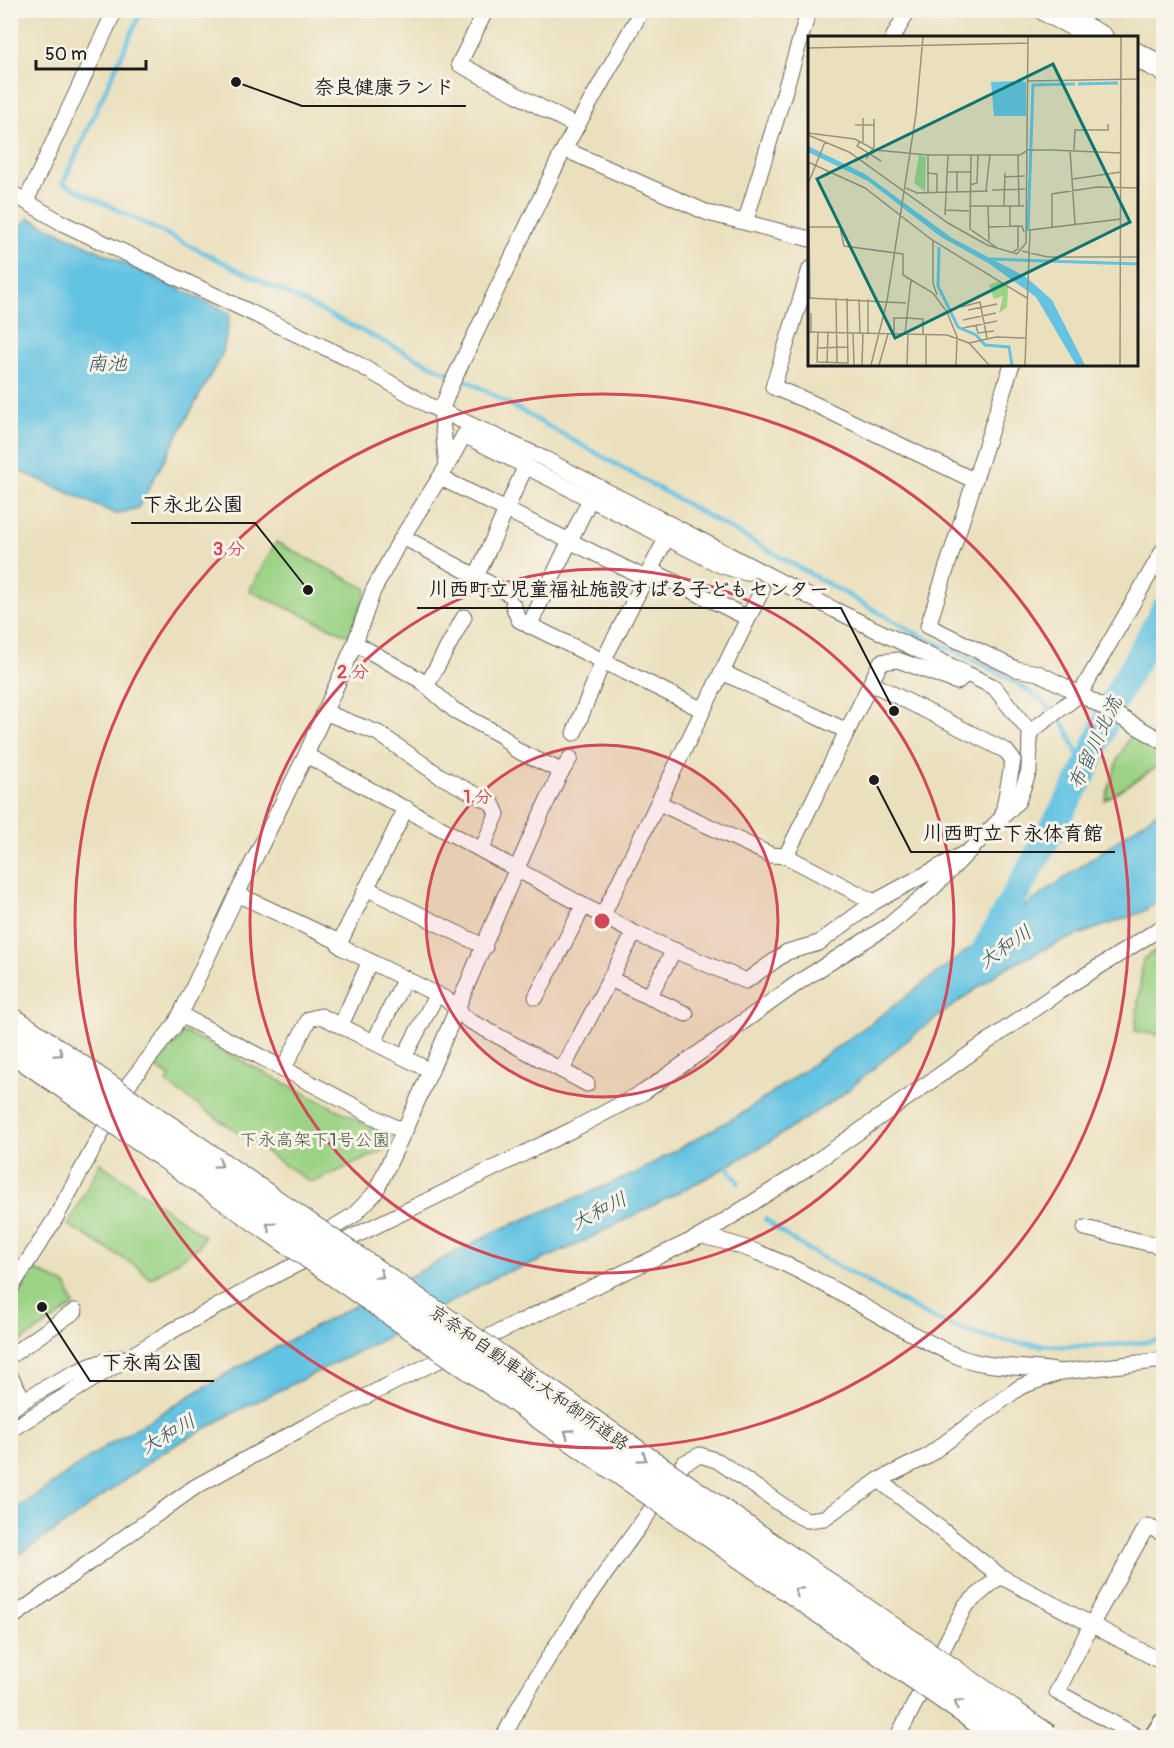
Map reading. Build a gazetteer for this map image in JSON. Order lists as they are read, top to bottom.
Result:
{
  "streets": {
    "highway": ["京奈和自動車道;大和御所道路"]
  },
  "water": ["南池", "布留川北流", "大和川"],
  "parks": ["下永高架下1号公園"],
  "places": [
    "奈良健康ランド",
    "下永北公園",
    "川西町立児童福祉施設すばる子どもセンター",
    "川西町立下永体育館",
    "下永南公園"
  ],
  "scale_bar": "50 m",
  "rings": ["3 分", "2 分", "1 分"]
}
